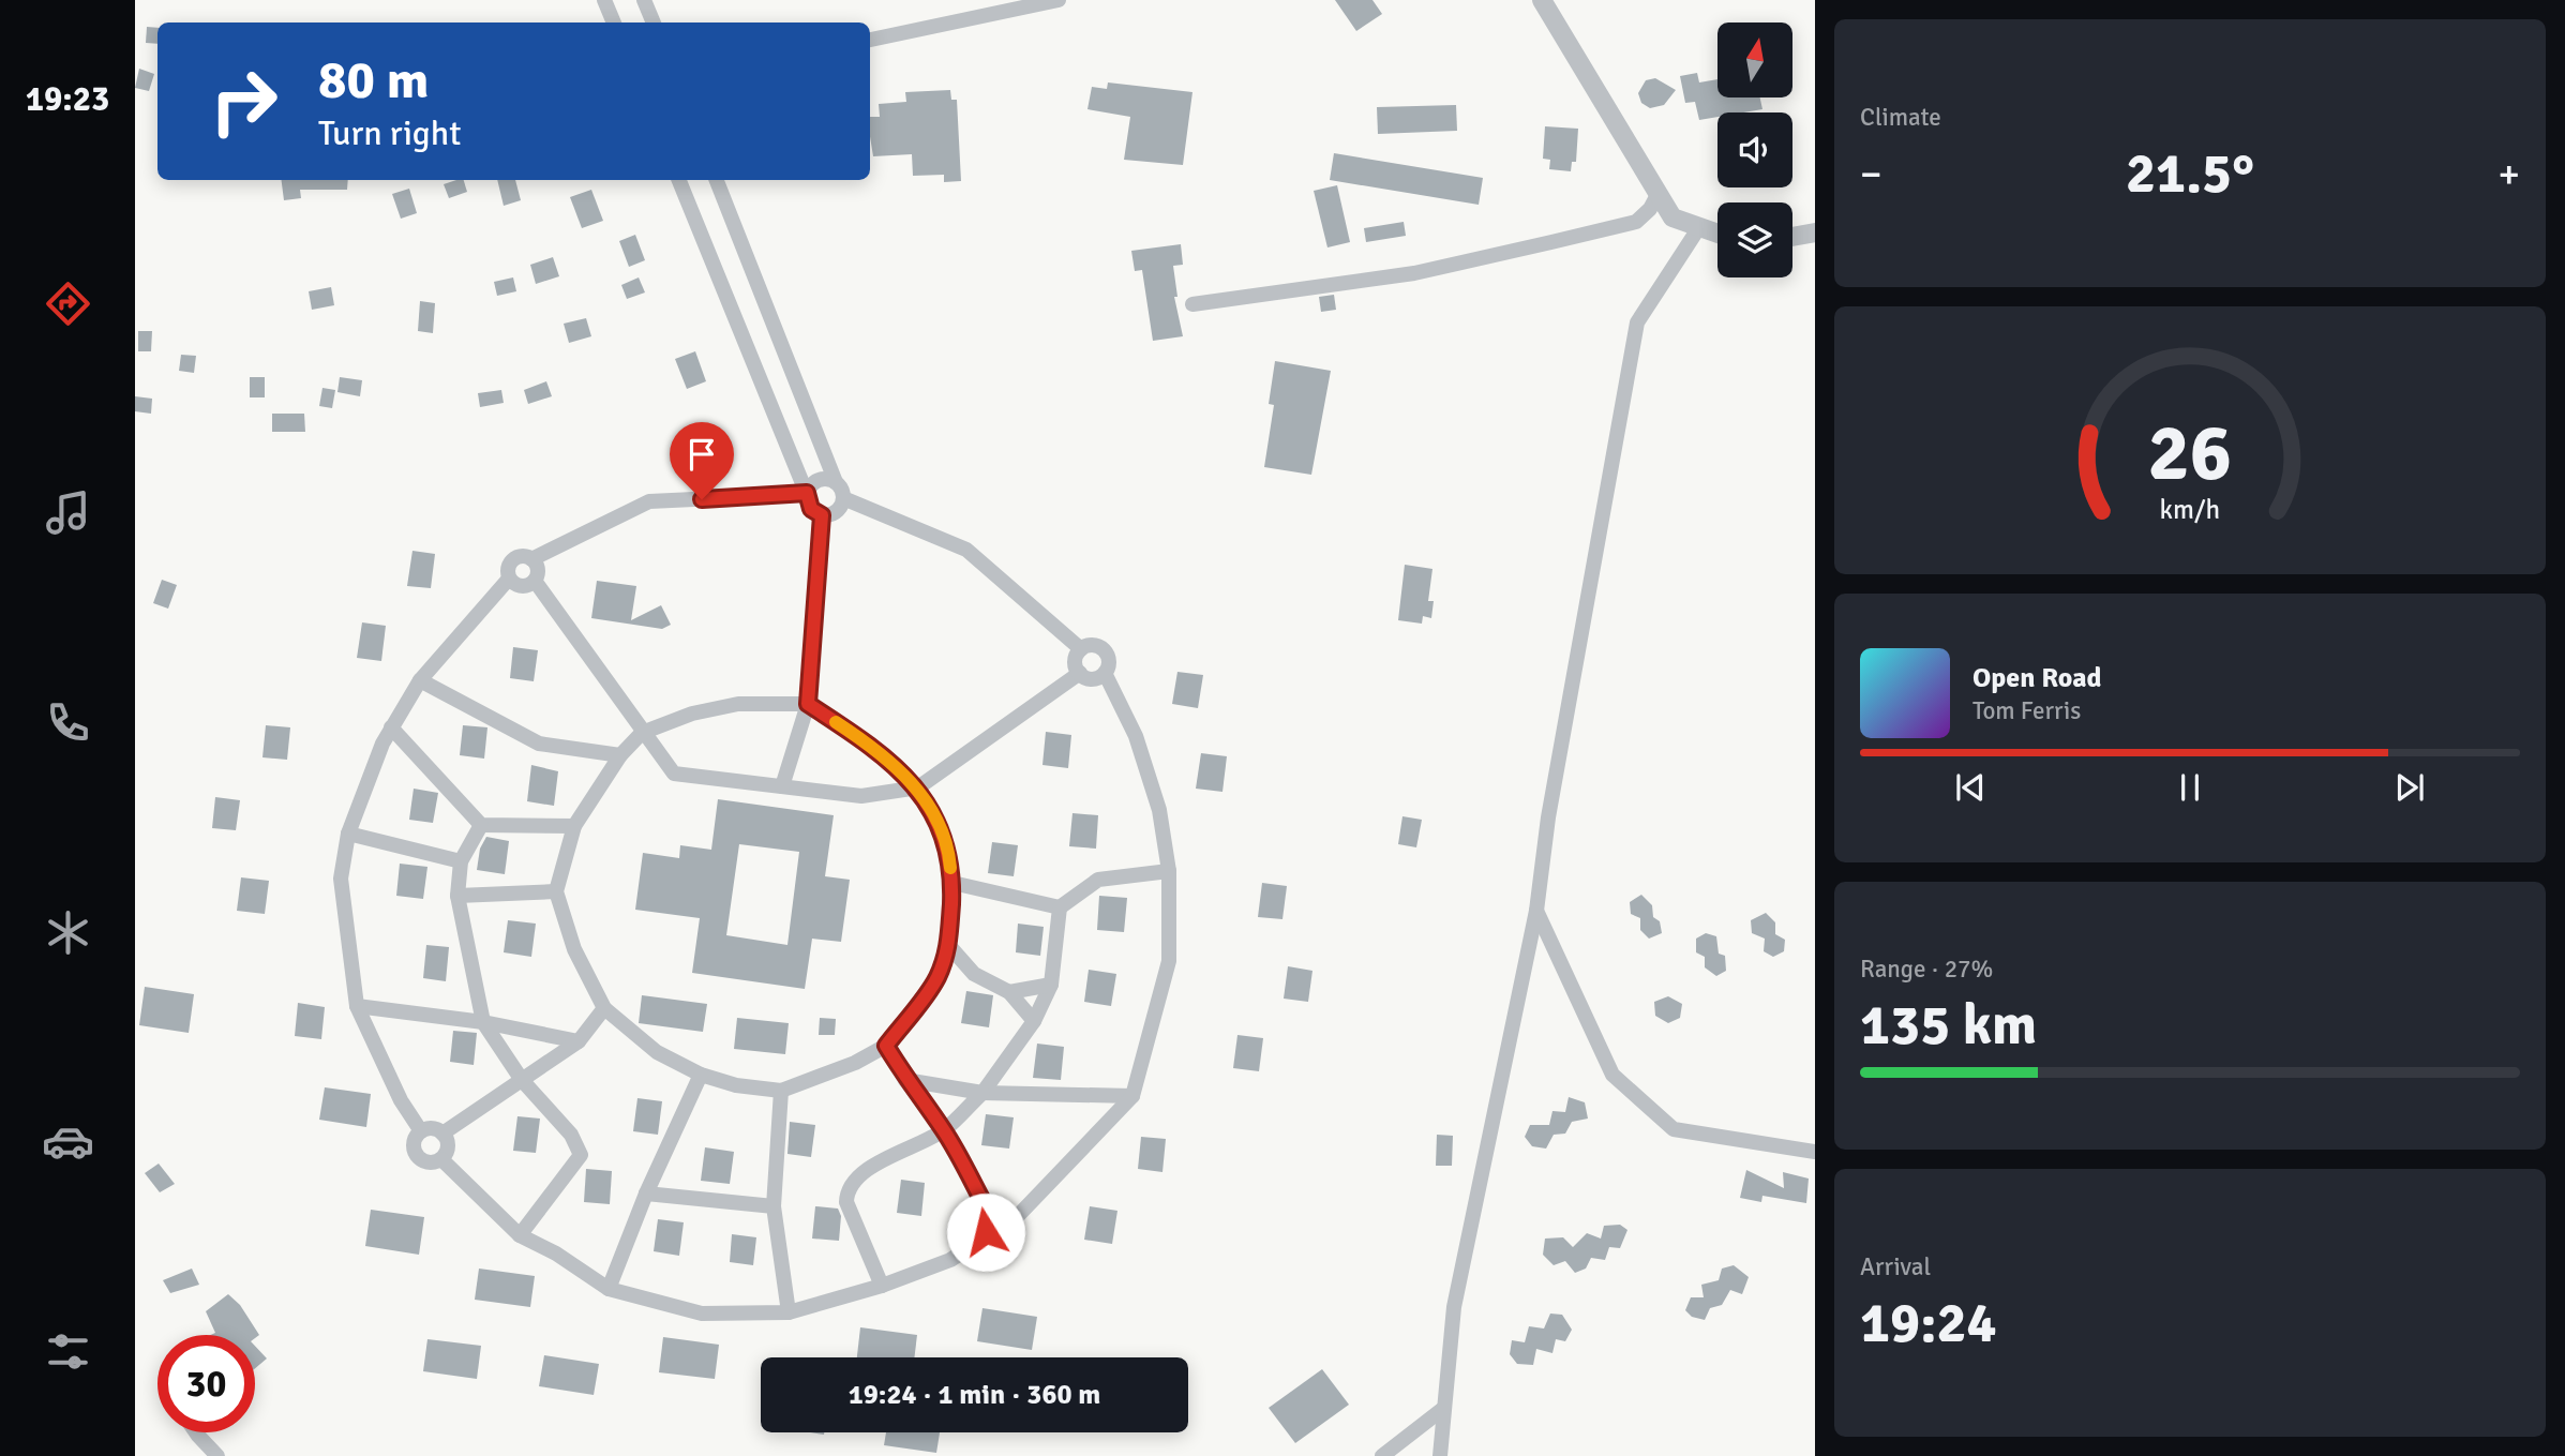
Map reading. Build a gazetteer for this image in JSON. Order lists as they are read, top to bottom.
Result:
{
  "north": "top",
  "page": {
    "tabs": "19:23",
    "tile": [
      "Climate",
      ["Range · 27%", "135 km"],
      ["Arrival", "19:24"]
    ],
    "turn": ["80 m", "Turn right"],
    "heat": ["−", "21.5°", "+"],
    "song": ["Open Road", "Tom Ferris"],
    "limit": "30",
    "trip": "19:24 · 1 min · 360 m",
    "gauge": ["26", "km/h"]
  }
}
